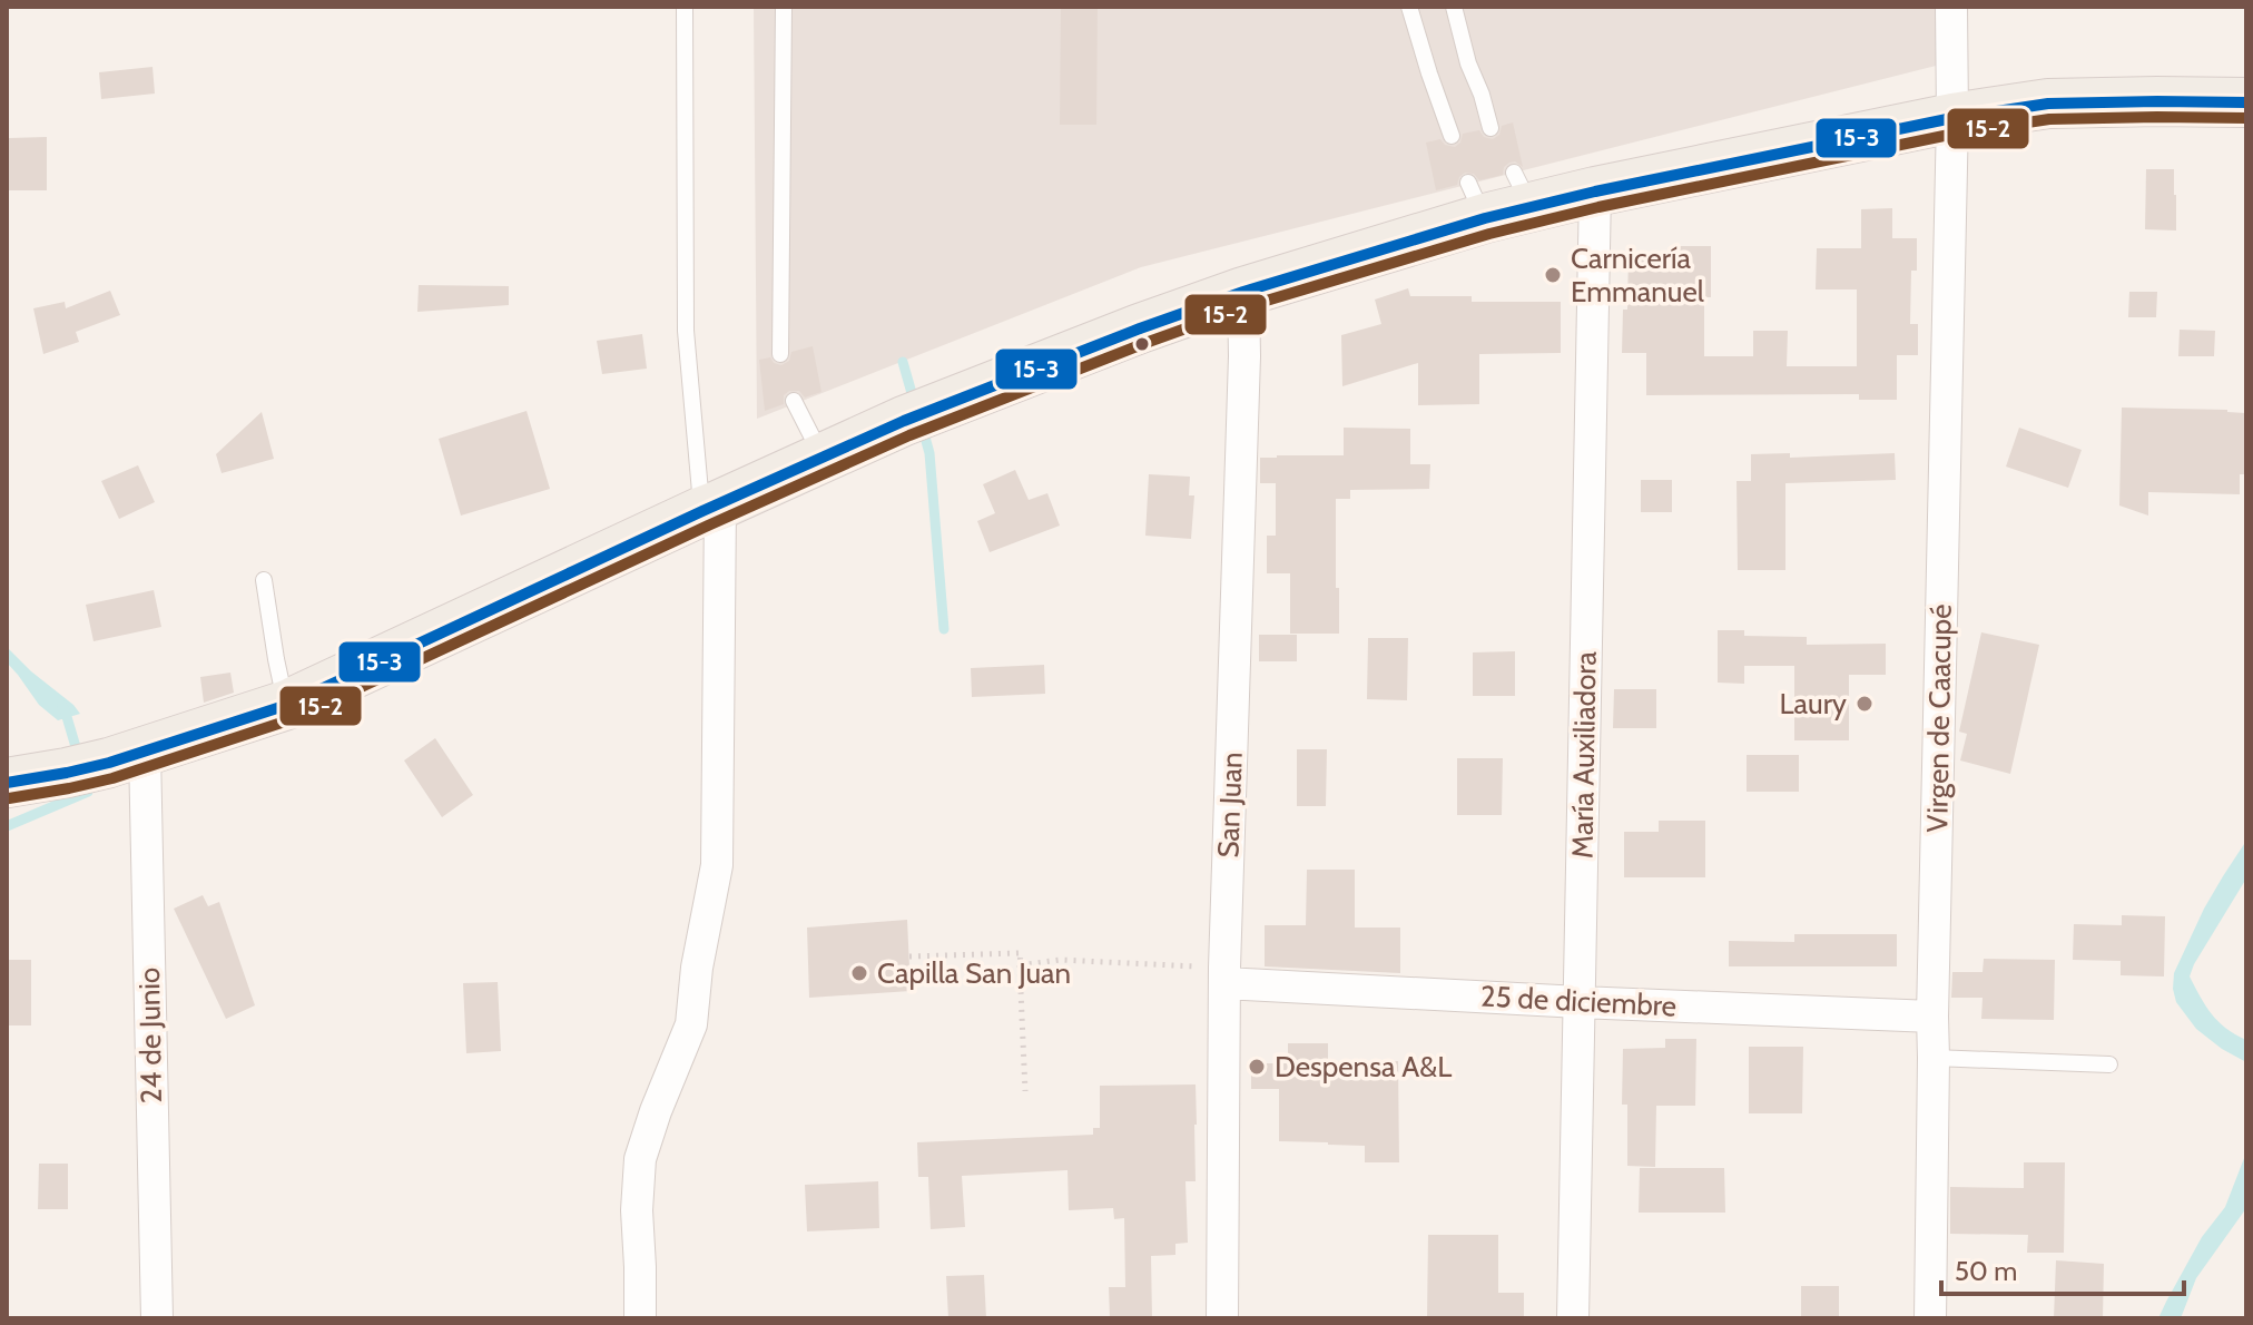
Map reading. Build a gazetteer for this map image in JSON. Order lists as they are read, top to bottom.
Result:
{
  "streets": {
    "street": [
      "Virgen de Caacupé",
      "María Auxiliadora",
      "San Juan",
      "25 de diciembre",
      "24 de Junio"
    ]
  },
  "crossings": [
    ["Virgen de Caacupé", "25 de diciembre"],
    ["María Auxiliadora", "25 de diciembre"],
    ["San Juan", "25 de diciembre"]
  ],
  "places": [
    "Carnicería Emmanuel",
    "Laury",
    "Capilla San Juan",
    "Despensa A&L"
  ],
  "lines": ["transit line 15-3", "transit line 15-2"],
  "scale_bar": "50 m"
}
